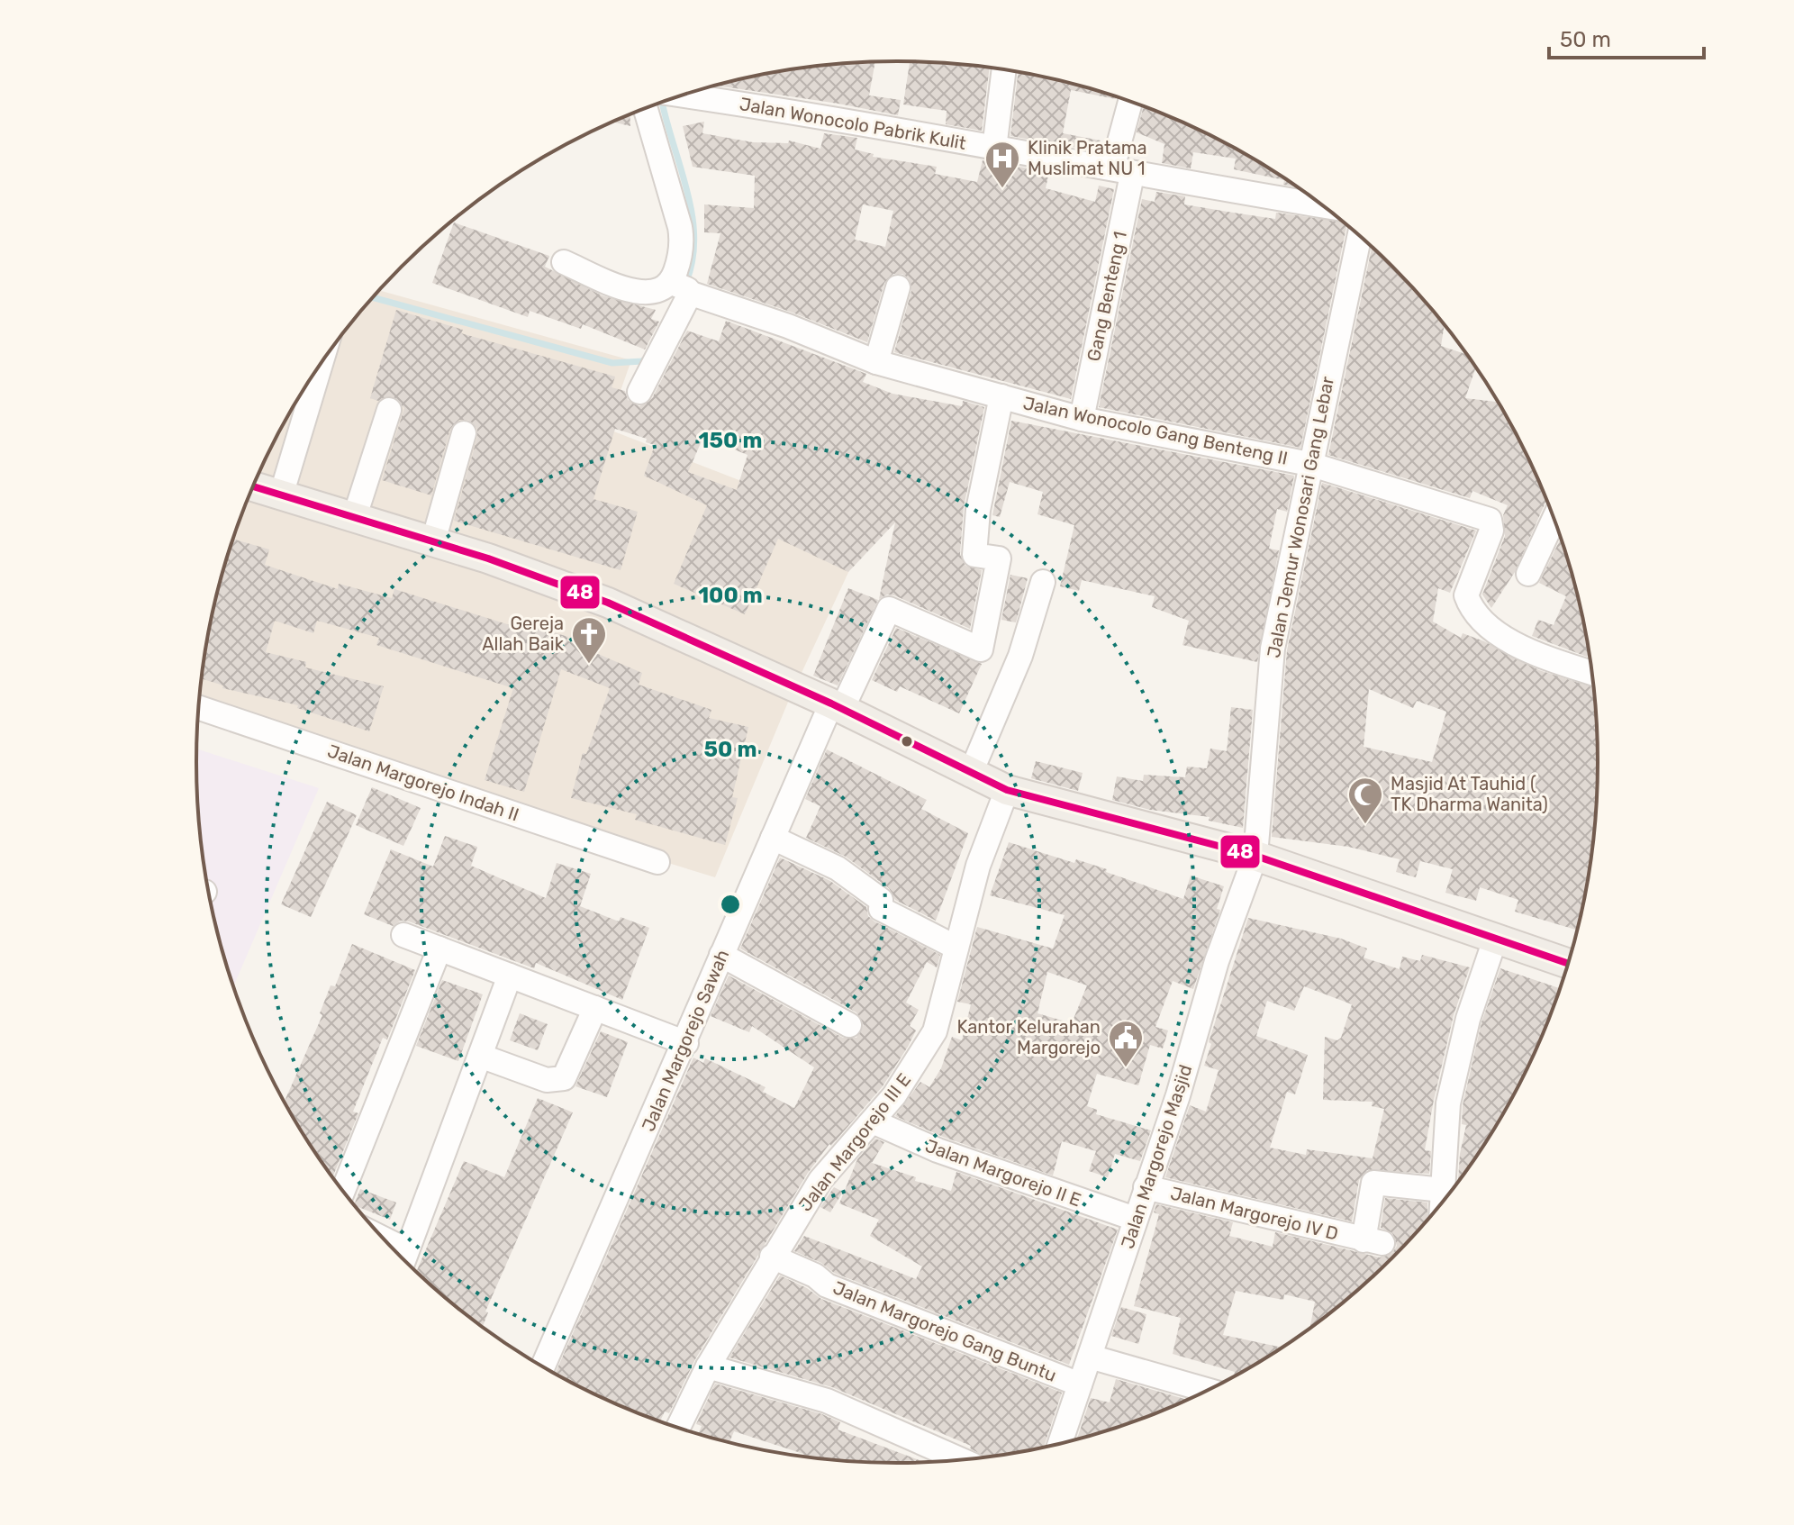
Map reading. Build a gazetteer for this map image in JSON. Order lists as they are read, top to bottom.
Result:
{
  "streets": {
    "street": [
      "Jalan Wonocolo Pabrik Kulit",
      "Gang Benteng 1",
      "Jalan Wonocolo Gang Benteng II",
      "Jalan Jemur Wonosari Gang Lebar",
      "Jalan Margorejo Indah II",
      "Jalan Margorejo Sawah",
      "Jalan Margorejo III E",
      "Jalan Margorejo Masjid",
      "Jalan Margorejo II E",
      "Jalan Margorejo IV D",
      "Jalan Margorejo Gang Buntu"
    ]
  },
  "crossings": [
    ["Jalan Wonocolo Pabrik Kulit", "Gang Benteng 1"],
    ["Gang Benteng 1", "Jalan Wonocolo Gang Benteng II"],
    ["Jalan Wonocolo Gang Benteng II", "Jalan Jemur Wonosari Gang Lebar"],
    ["Jalan Wonocolo Gang Benteng II", "Jalan Margorejo Sawah"],
    ["Jalan Jemur Wonosari Gang Lebar", "Jalan Margorejo Masjid"],
    ["Jalan Margorejo III E", "Jalan Margorejo II E"],
    ["Jalan Margorejo III E", "Jalan Margorejo Gang Buntu"],
    ["Jalan Margorejo Masjid", "Jalan Margorejo II E"],
    ["Jalan Margorejo Masjid", "Jalan Margorejo IV D"],
    ["Jalan Margorejo Masjid", "Jalan Margorejo Gang Buntu"]
  ],
  "places": {
    "hospital": ["Klinik Pratama Muslimat NU 1"],
    "church": ["Gereja Allah Baik"],
    "mosque": ["Masjid At Tauhid ( TK Dharma Wanita)"],
    "public building": ["Kantor Kelurahan Margorejo"]
  },
  "lines": ["transit line 48"],
  "scale_bar": "50 m",
  "rings": ["150 m", "100 m", "50 m"]
}
